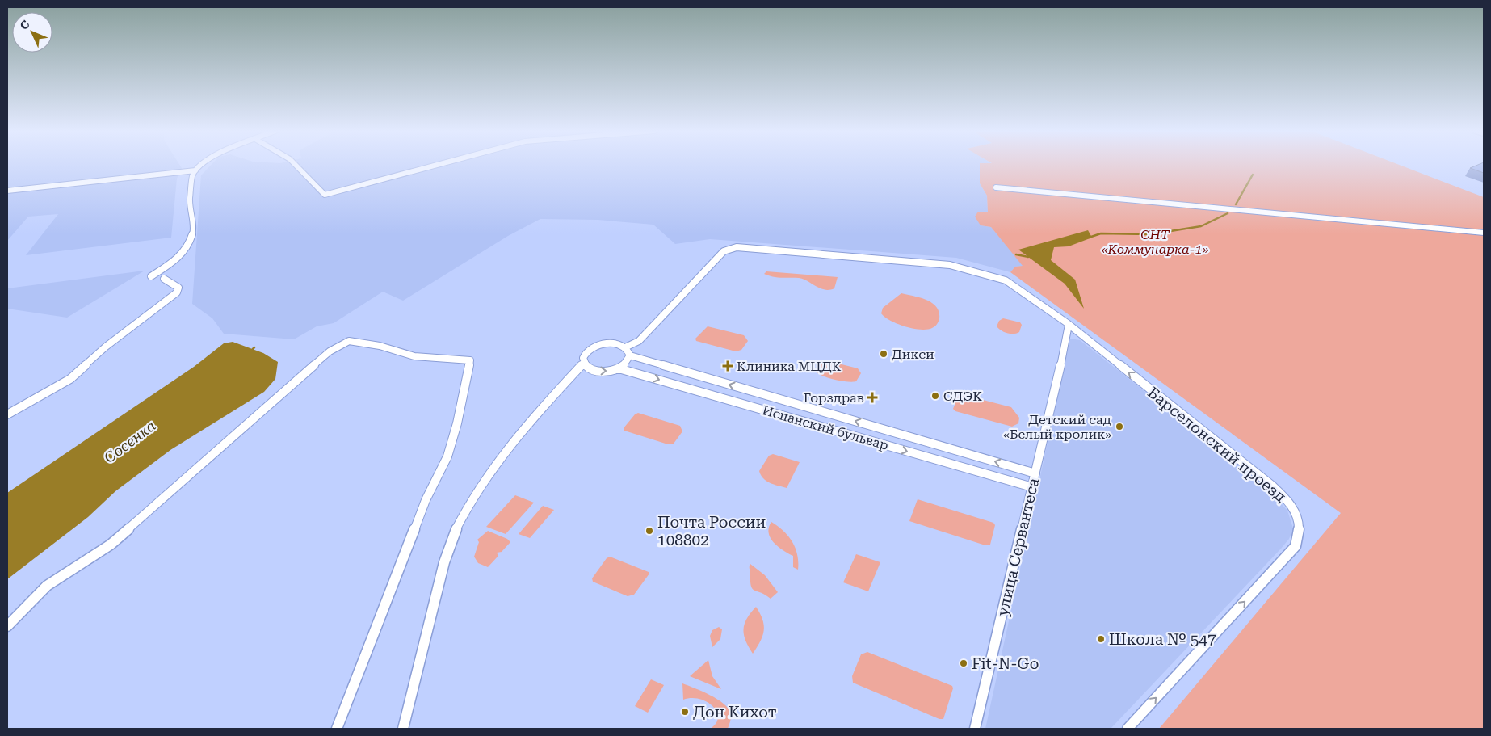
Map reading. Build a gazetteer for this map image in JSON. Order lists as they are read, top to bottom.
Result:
{
  "streets": {
    "street": ["Испанский бульвар", "Барселонский проезд", "улица Сервантеса"]
  },
  "crossings": [
    ["Испанский бульвар", "Барселонский проезд"],
    ["Испанский бульвар", "улица Сервантеса"],
    ["Барселонский проезд", "улица Сервантеса"]
  ],
  "water": ["Сосенка"],
  "parks": ["СНТ «Коммунарка-1»"],
  "places": {
    "other": [
      "Дикси",
      "СДЭК",
      "Детский сад «Белый кролик»",
      "Почта России 108802",
      "Школа № 547",
      "Fit-N-Go",
      "Дон Кихот"
    ],
    "health": ["Клиника МЦДК", "Горздрав"]
  },
  "north": "top left"
}
